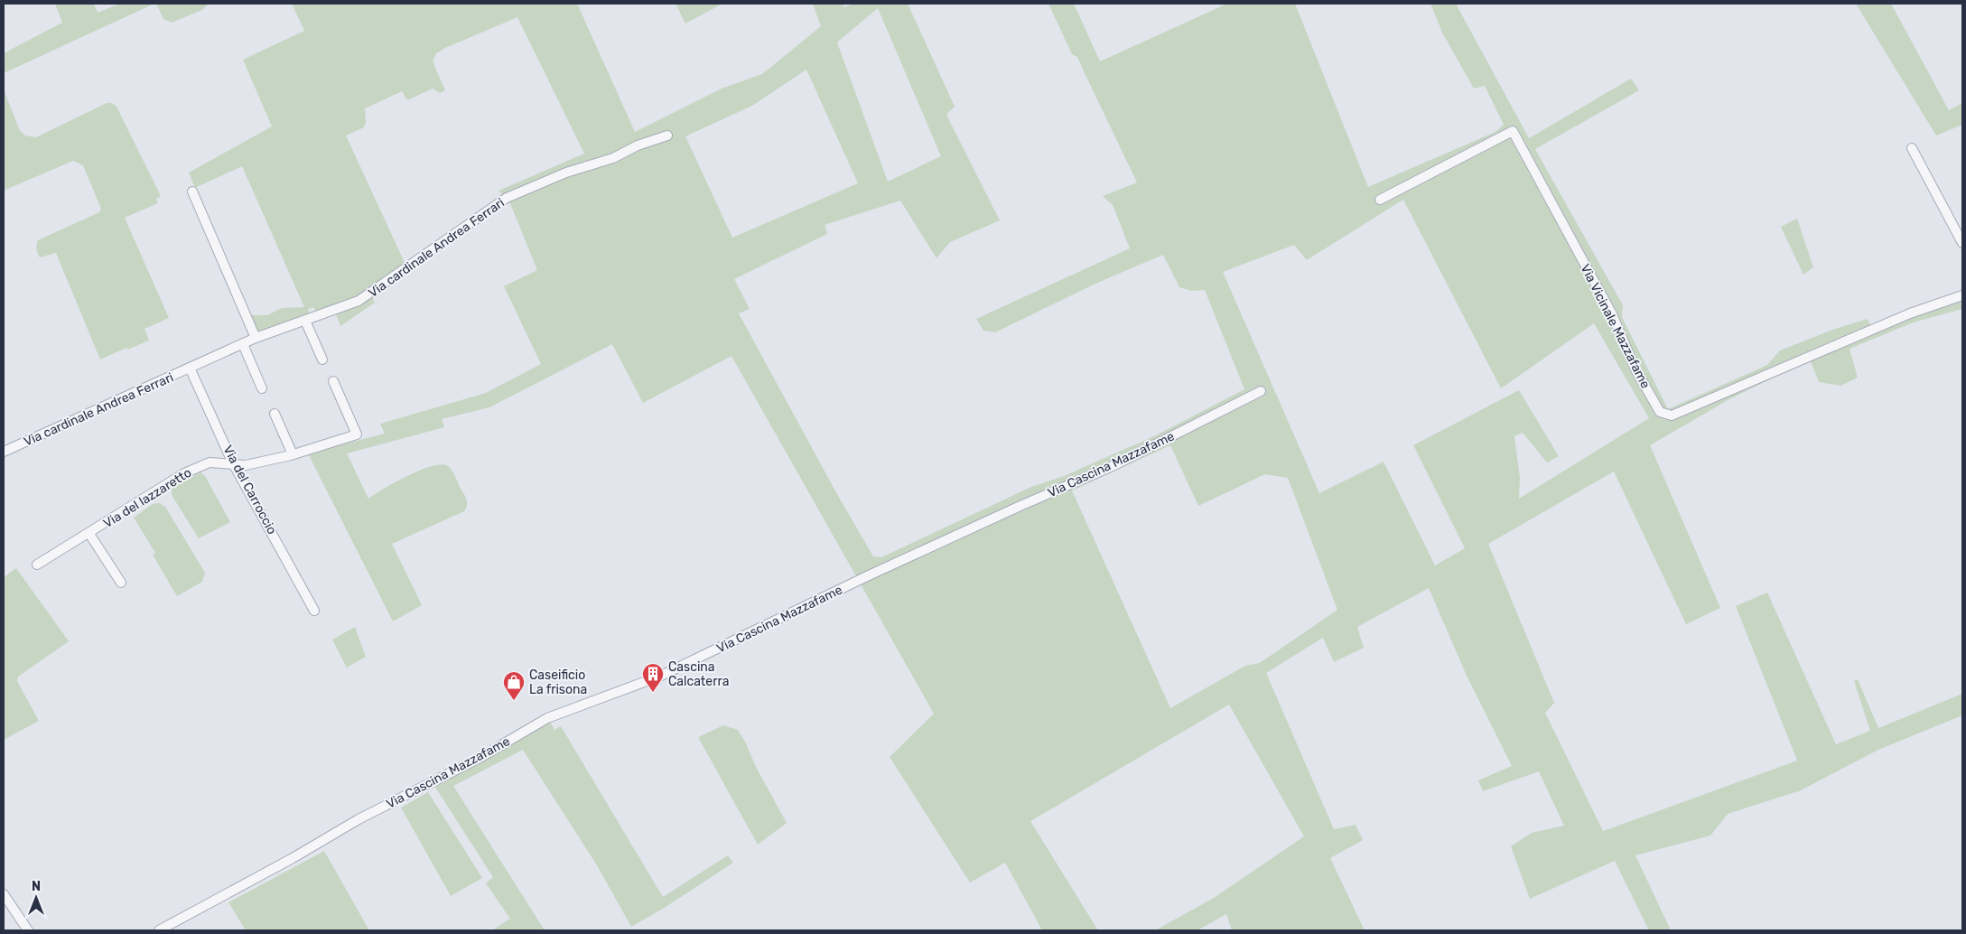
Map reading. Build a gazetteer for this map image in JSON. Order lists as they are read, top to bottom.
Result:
{
  "streets": {
    "street": [
      "Via cardinale Andrea Ferrari",
      "Via Vicinale Mazzafame",
      "Via Cascina Mazzafame",
      "Via del Carroccio",
      "Via del lazzaretto"
    ]
  },
  "crossings": [
    ["Via cardinale Andrea Ferrari", "Via del Carroccio"],
    ["Via del Carroccio", "Via del lazzaretto"]
  ],
  "places": {
    "building": ["Cascina Calcaterra"],
    "shop": ["Caseificio La frisona"]
  },
  "north": "top"
}
